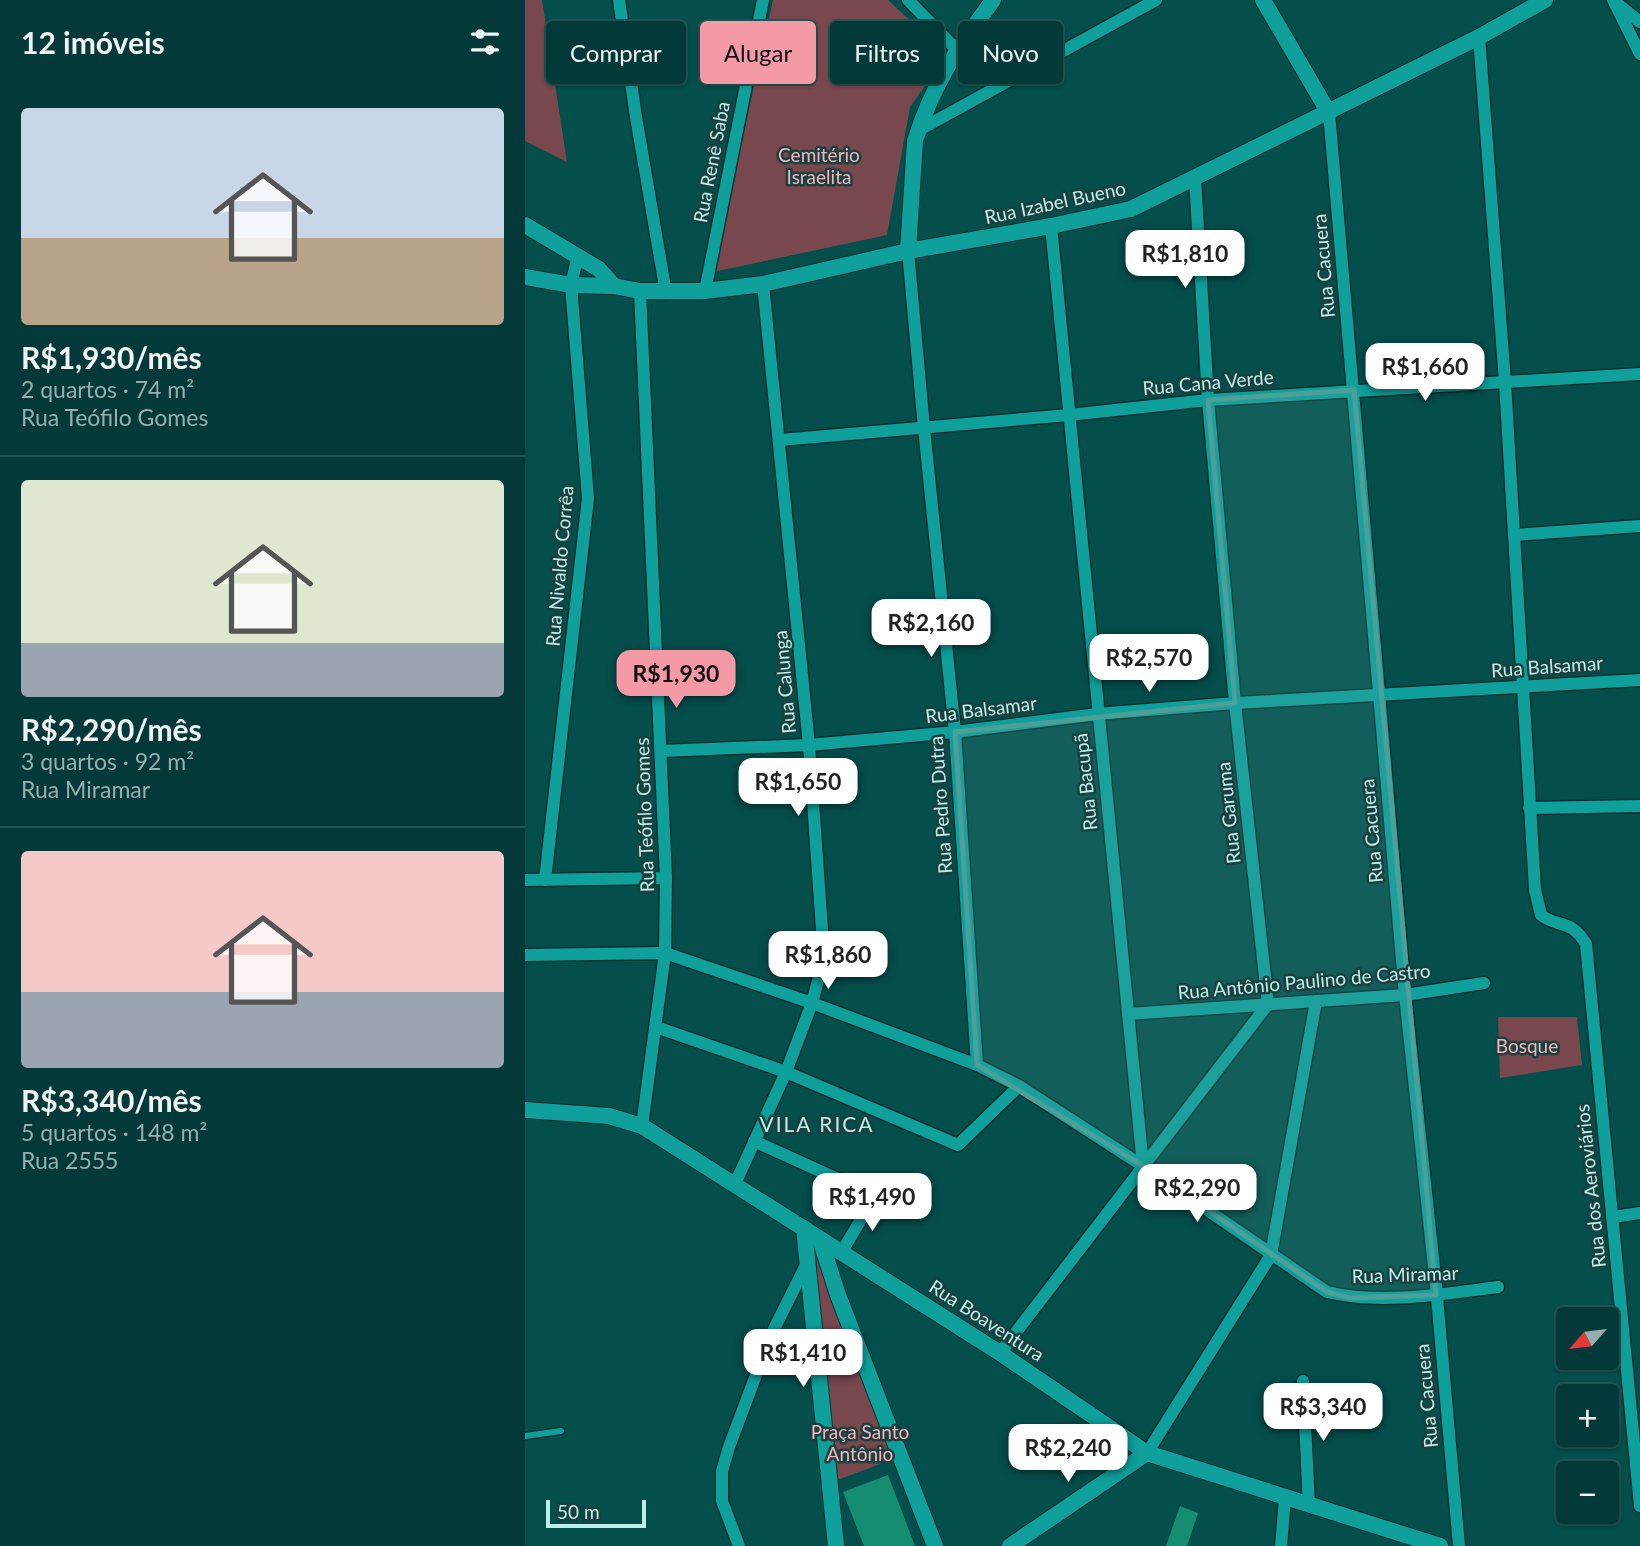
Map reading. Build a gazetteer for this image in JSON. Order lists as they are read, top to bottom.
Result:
{
  "streets": {
    "street": [
      "Rua Renê Saba",
      "Rua Izabel Bueno",
      "Rua Cacuera",
      "Rua Cana Verde",
      "Rua Nivaldo Corrêa",
      "Rua Balsamar",
      "Rua Calunga",
      "Rua Bacupã",
      "Rua Pedro Dutra",
      "Rua Garuma",
      "Rua Teófilo Gomes",
      "Rua Antônio Paulino de Castro",
      "Rua dos Aeroviários",
      "Rua Miramar",
      "Rua Boaventura"
    ]
  },
  "crossings": [
    ["Rua Renê Saba", "Rua Izabel Bueno"],
    ["Rua Izabel Bueno", "Rua Cacuera"],
    ["Rua Izabel Bueno", "Rua Nivaldo Corrêa"],
    ["Rua Izabel Bueno", "Rua Calunga"],
    ["Rua Izabel Bueno", "Rua Bacupã"],
    ["Rua Izabel Bueno", "Rua Pedro Dutra"],
    ["Rua Izabel Bueno", "Rua Garuma"],
    ["Rua Izabel Bueno", "Rua Teófilo Gomes"],
    ["Rua Cacuera", "Rua Cana Verde"],
    ["Rua Cacuera", "Rua Balsamar"],
    ["Rua Cacuera", "Rua Antônio Paulino de Castro"],
    ["Rua Cacuera", "Rua Miramar"],
    ["Rua Cana Verde", "Rua Calunga"],
    ["Rua Cana Verde", "Rua Bacupã"],
    ["Rua Cana Verde", "Rua Pedro Dutra"],
    ["Rua Cana Verde", "Rua Garuma"],
    ["Rua Balsamar", "Rua Calunga"],
    ["Rua Balsamar", "Rua Bacupã"],
    ["Rua Balsamar", "Rua Pedro Dutra"],
    ["Rua Balsamar", "Rua Garuma"],
    ["Rua Balsamar", "Rua Teófilo Gomes"],
    ["Rua Calunga", "Rua Miramar"],
    ["Rua Calunga", "Rua Boaventura"],
    ["Rua Bacupã", "Rua Antônio Paulino de Castro"],
    ["Rua Bacupã", "Rua Miramar"],
    ["Rua Pedro Dutra", "Rua Miramar"],
    ["Rua Garuma", "Rua Antônio Paulino de Castro"],
    ["Rua Teófilo Gomes", "Rua Miramar"],
    ["Rua Teófilo Gomes", "Rua Boaventura"]
  ],
  "districts": ["VILA RICA"],
  "parks": ["Cemitério Israelita", "Bosque", "Praça Santo Antônio"],
  "scale_bar": "50 m",
  "north": "bottom left",
  "page": {
    "heading": "12 imóveis",
    "chip": [
      "Comprar",
      "Alugar",
      "Filtros",
      "Novo"
    ],
    "list": [
      {
        "name": "R$1,930/mês",
        "note": "2 quartos · 74 m² · Rua Teófilo Gomes"
      },
      {
        "name": "R$2,290/mês",
        "note": "3 quartos · 92 m² · Rua Miramar"
      },
      {
        "name": "R$3,340/mês",
        "note": "5 quartos · 148 m² · Rua 2555"
      }
    ],
    "price": [
      "R$1,810",
      "R$1,660",
      "R$2,160",
      "R$2,570",
      "R$1,930",
      "R$1,650",
      "R$1,860",
      "R$2,290",
      "R$1,490",
      "R$1,410",
      "R$3,340",
      "R$2,240"
    ],
    "map_buttons": ["+", "−"],
    "scale": "50 m"
  }
}
